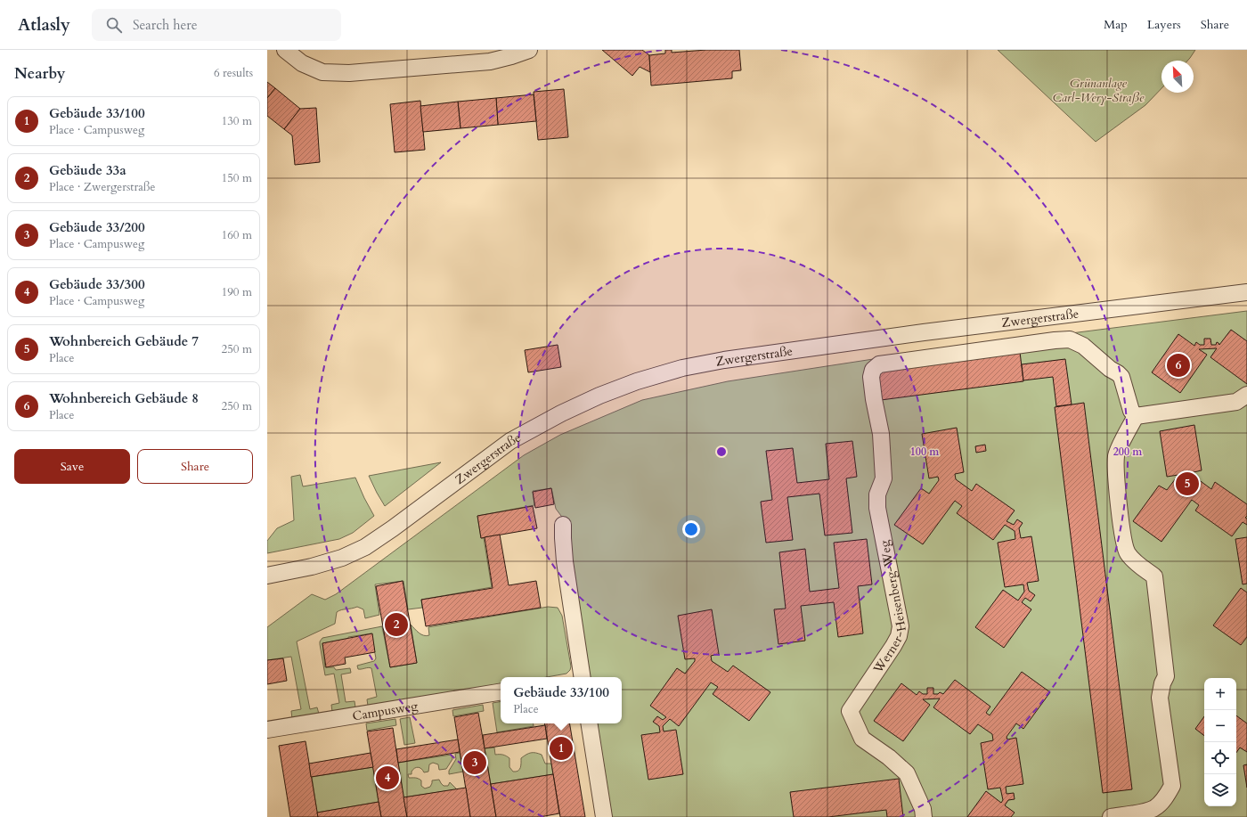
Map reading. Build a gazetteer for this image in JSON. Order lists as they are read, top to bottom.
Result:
{
  "streets": {
    "street": ["Zwergerstraße", "Werner-Heisenberg-Weg", "Campusweg"]
  },
  "parks": ["Grünanlage Carl-Wery-Straße"],
  "north": "top left",
  "page": {
    "header": "Atlasly",
    "search": "Search here",
    "nav": ["Map", "Layers", "Share"],
    "heading": ["Nearby", "6 results"],
    "list": [
      {
        "mark": "1",
        "name": "Gebäude 33/100",
        "note": "Place · Campusweg",
        "value": "130 m"
      },
      {
        "mark": "2",
        "name": "Gebäude 33a",
        "note": "Place · Zwergerstraße",
        "value": "150 m"
      },
      {
        "mark": "3",
        "name": "Gebäude 33/200",
        "note": "Place · Campusweg",
        "value": "160 m"
      },
      {
        "mark": "4",
        "name": "Gebäude 33/300",
        "note": "Place · Campusweg",
        "value": "190 m"
      },
      {
        "mark": "5",
        "name": "Wohnbereich Gebäude 7",
        "note": "Place",
        "value": "250 m"
      },
      {
        "mark": "6",
        "name": "Wohnbereich Gebäude 8",
        "note": "Place",
        "value": "250 m"
      }
    ],
    "pins": [
      "6",
      "5",
      "2",
      "1",
      "3",
      "4"
    ],
    "buttons": ["Save", "Share"],
    "popup": ["Gebäude 33/100", "Place"],
    "map_buttons": ["+", "−"]
  },
  "rings": ["100 m", "200 m"]
}
